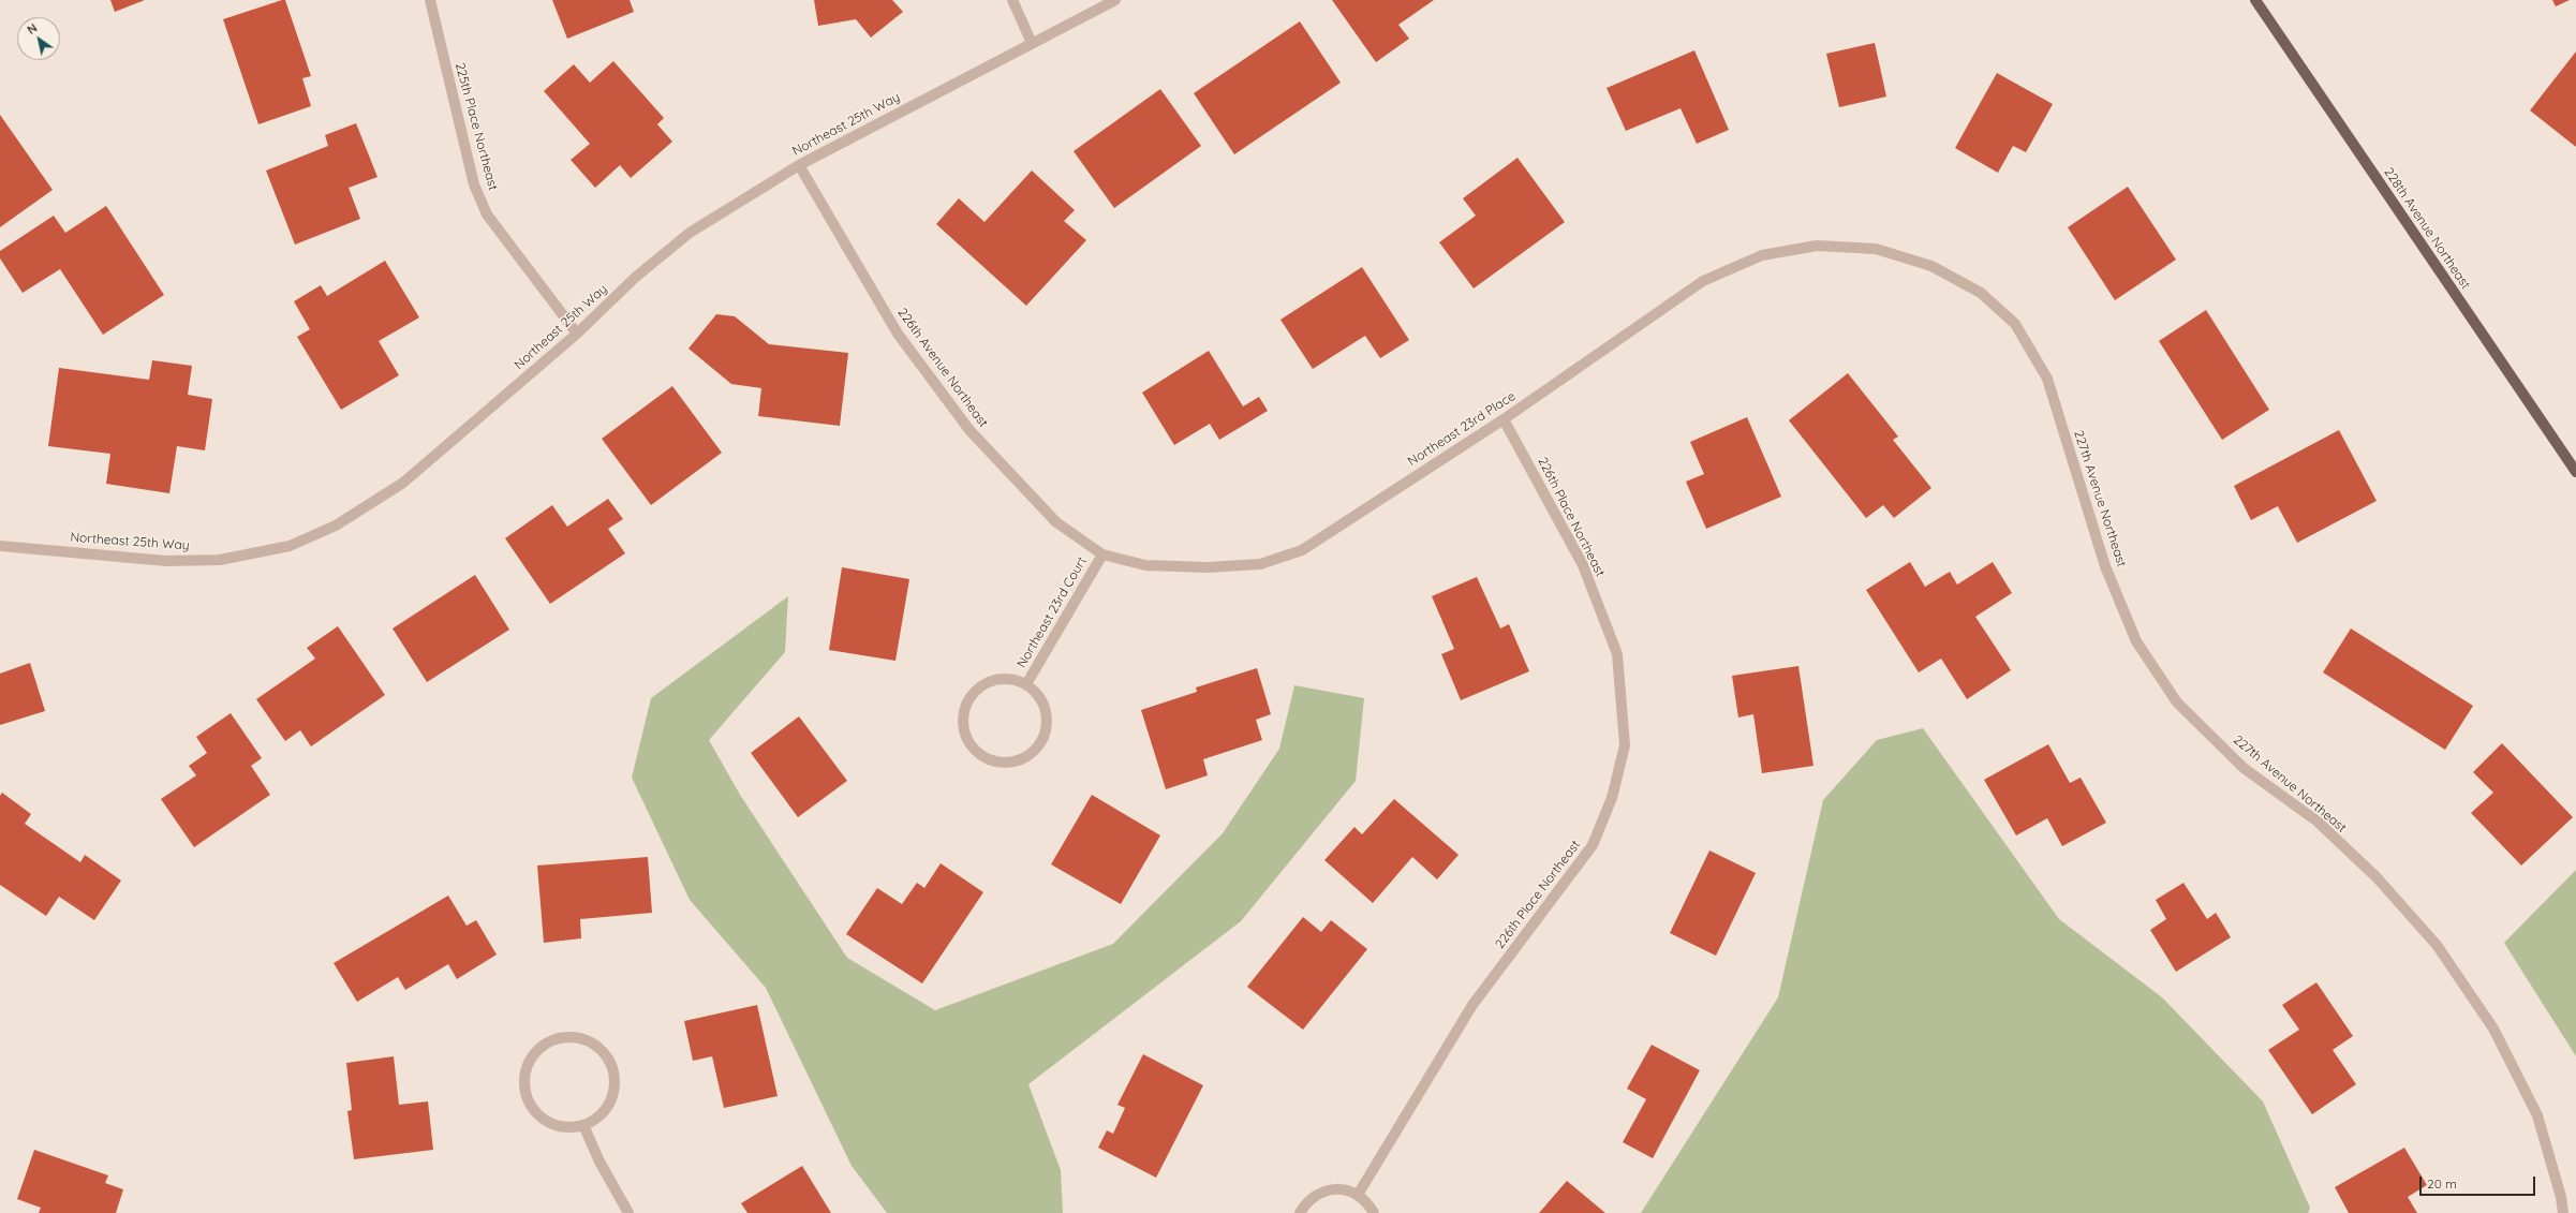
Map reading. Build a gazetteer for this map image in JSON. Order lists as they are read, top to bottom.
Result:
{
  "streets": {
    "main road": ["228th Avenue Northeast"],
    "street": [
      "Northeast 25th Way",
      "225th Place Northeast",
      "226th Avenue Northeast",
      "Northeast 23rd Place",
      "227th Avenue Northeast",
      "226th Place Northeast",
      "Northeast 23rd Court"
    ]
  },
  "crossings": [
    ["Northeast 25th Way", "225th Place Northeast"],
    ["Northeast 25th Way", "226th Avenue Northeast"],
    ["226th Avenue Northeast", "Northeast 23rd Place"],
    ["226th Avenue Northeast", "Northeast 23rd Court"],
    ["Northeast 23rd Place", "227th Avenue Northeast"],
    ["Northeast 23rd Place", "226th Place Northeast"],
    ["Northeast 23rd Place", "Northeast 23rd Court"]
  ],
  "scale_bar": "20 m",
  "north": "top left"
}
